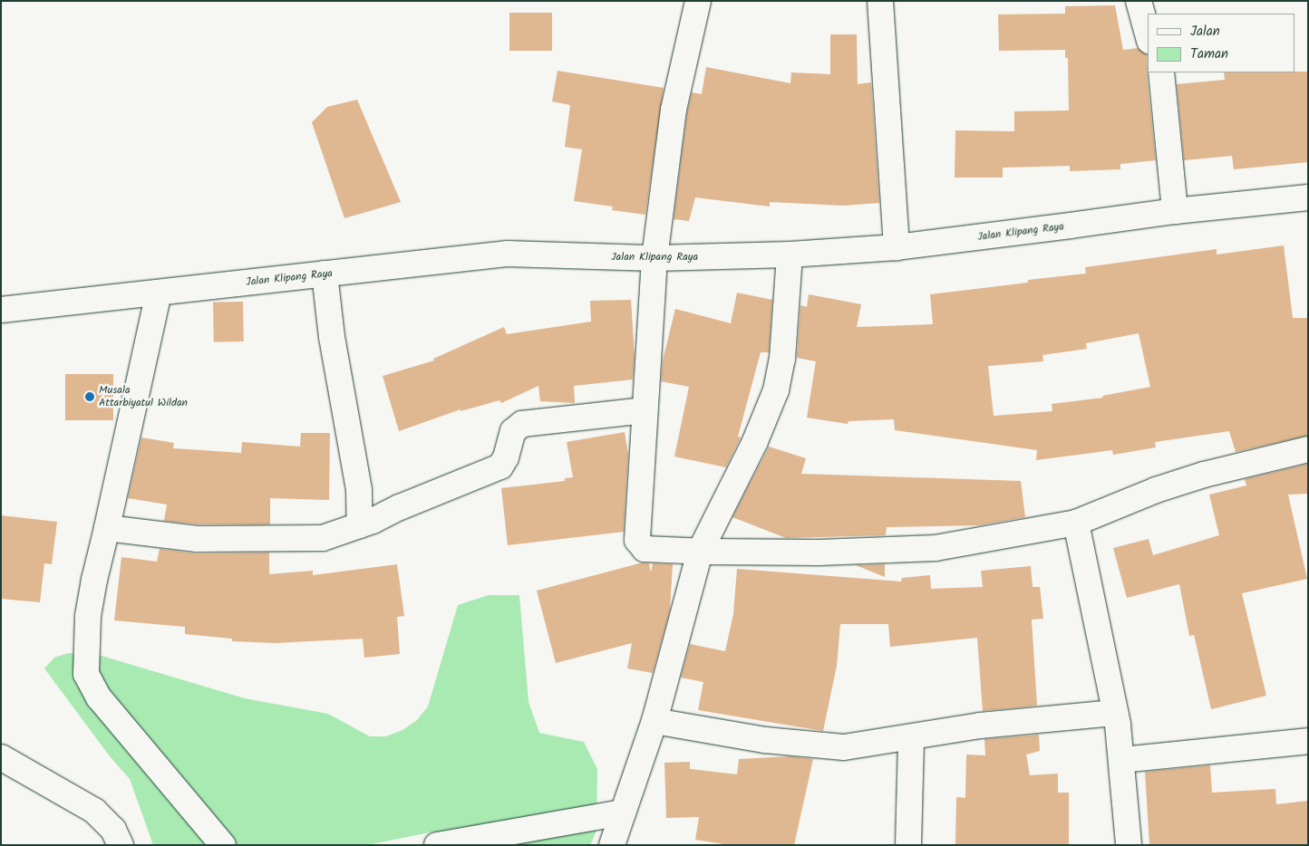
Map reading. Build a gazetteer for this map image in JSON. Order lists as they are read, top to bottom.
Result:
{
  "streets": {
    "street": ["Jalan Klipang Raya"]
  },
  "places": ["Musala Attarbiyatul Wildan"],
  "legend": ["Jalan", "Taman"]
}
